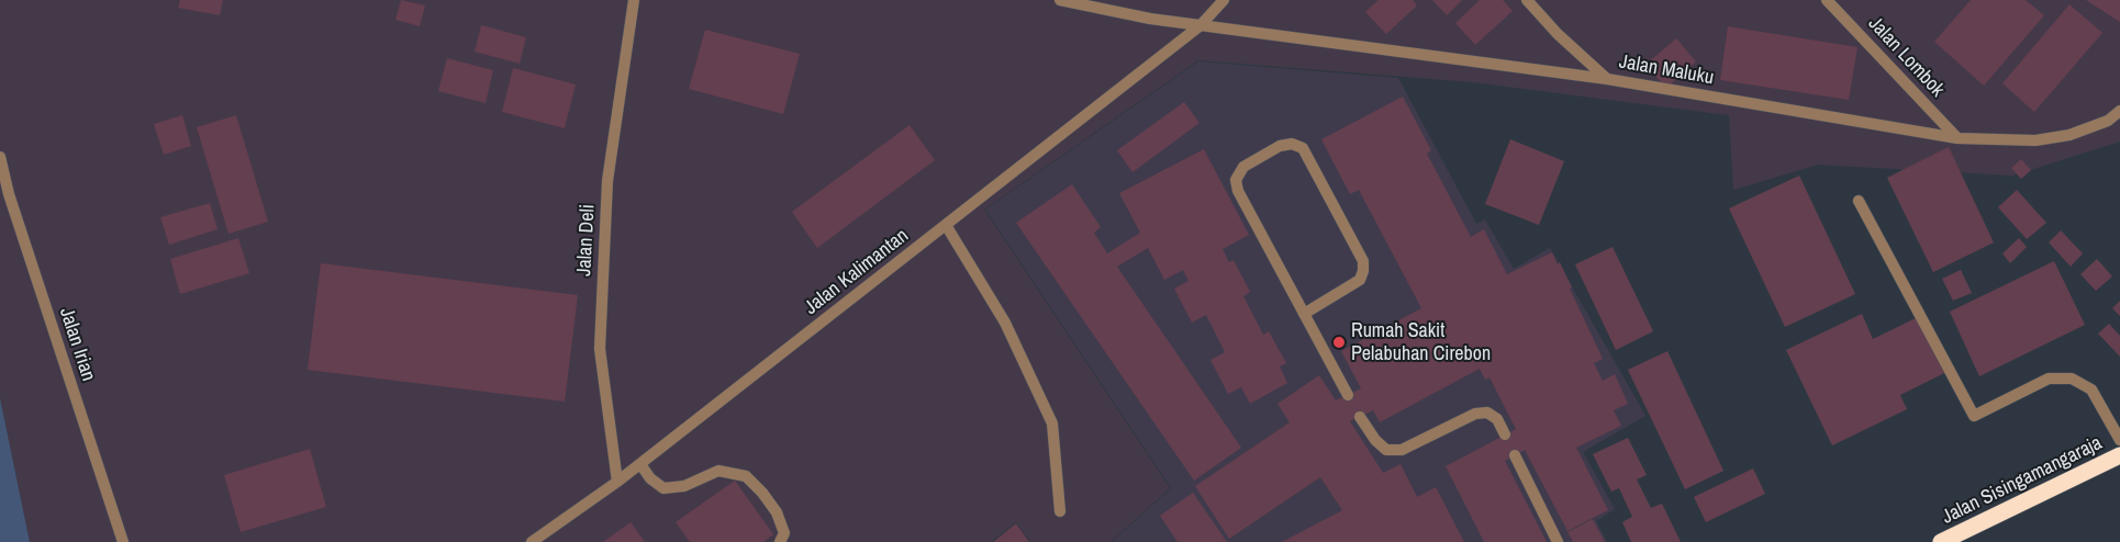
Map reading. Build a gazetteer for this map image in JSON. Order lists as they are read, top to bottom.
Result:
{
  "streets": {
    "highway": ["Jalan Sisingamangaraja"],
    "lane": [
      "Jalan Lombok",
      "Jalan Maluku",
      "Jalan Deli",
      "Jalan Kalimantan",
      "Jalan Irian"
    ]
  },
  "crossings": [
    ["Jalan Lombok", "Jalan Maluku"],
    ["Jalan Maluku", "Jalan Kalimantan"],
    ["Jalan Deli", "Jalan Kalimantan"]
  ],
  "places": ["Rumah Sakit Pelabuhan Cirebon"]
}
